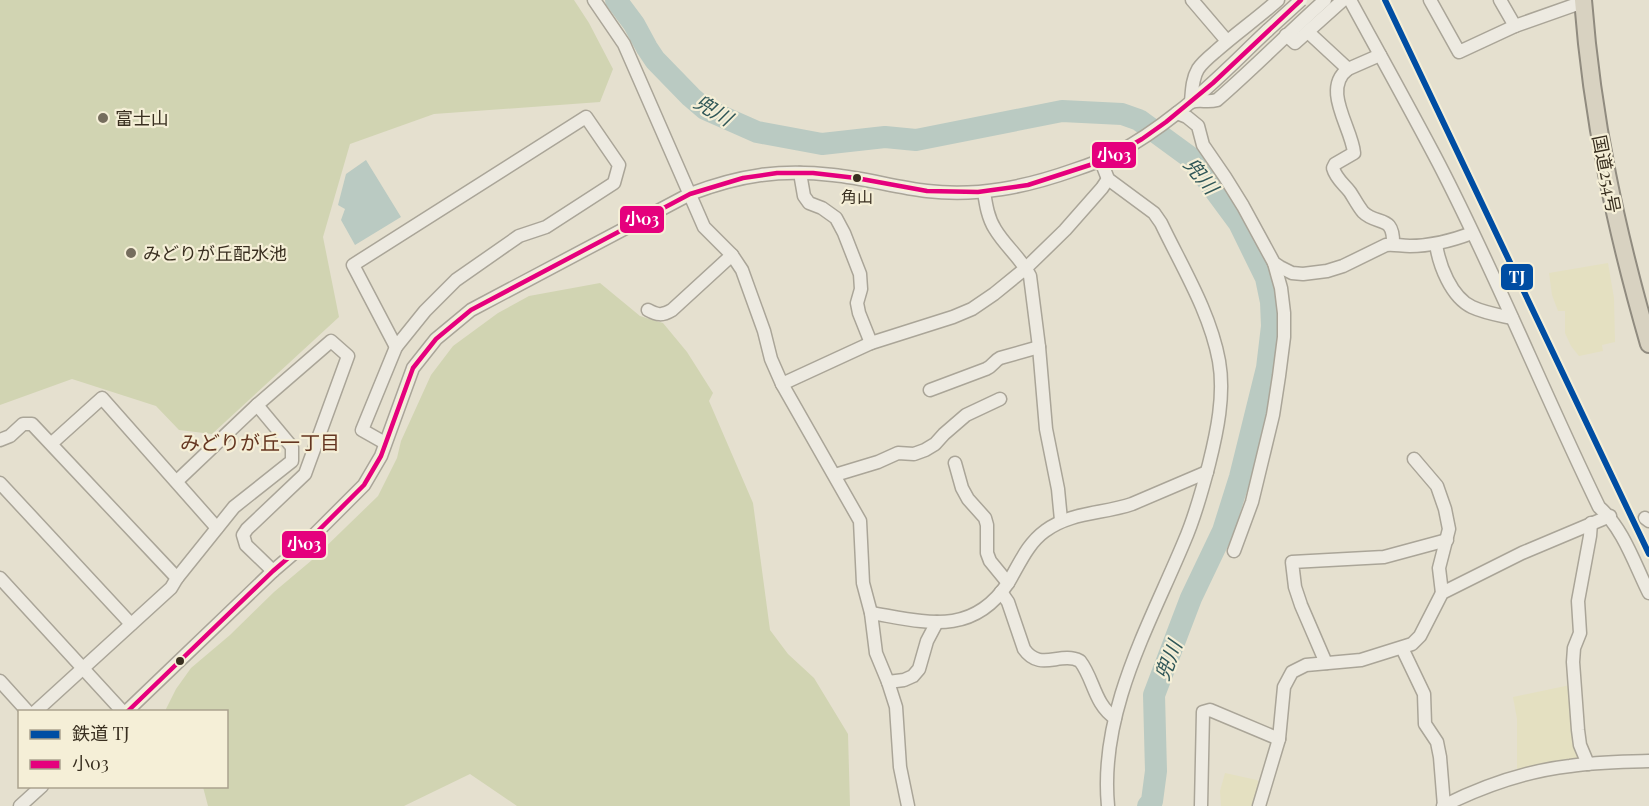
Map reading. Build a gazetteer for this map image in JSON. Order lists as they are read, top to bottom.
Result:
{
  "streets": {
    "highway": ["国道254号"]
  },
  "districts": ["みどりが丘一丁目"],
  "water": ["兜川"],
  "places": ["富士山", "角山", "みどりが丘配水池"],
  "lines": ["rail line TJ", "transit line 小03"],
  "legend": ["鉄道 TJ", "小03"]
}
